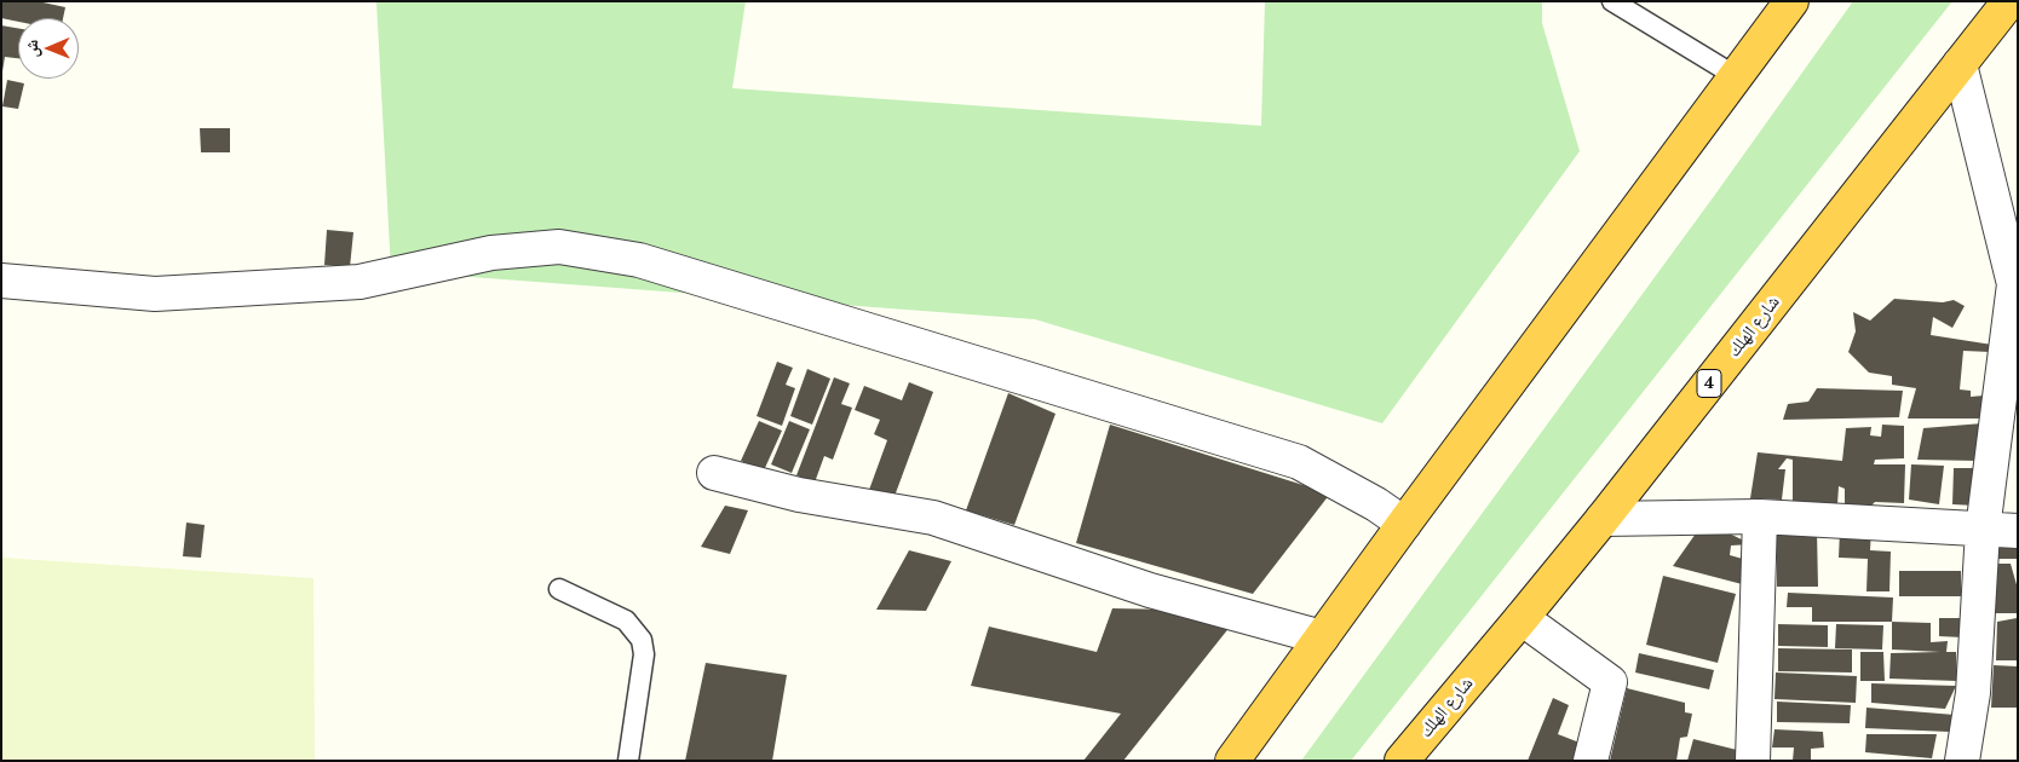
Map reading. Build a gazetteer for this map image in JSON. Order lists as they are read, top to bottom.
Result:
{
  "streets": {
    "highway": ["شارع الهلك", "4"]
  },
  "north": "left"
}
